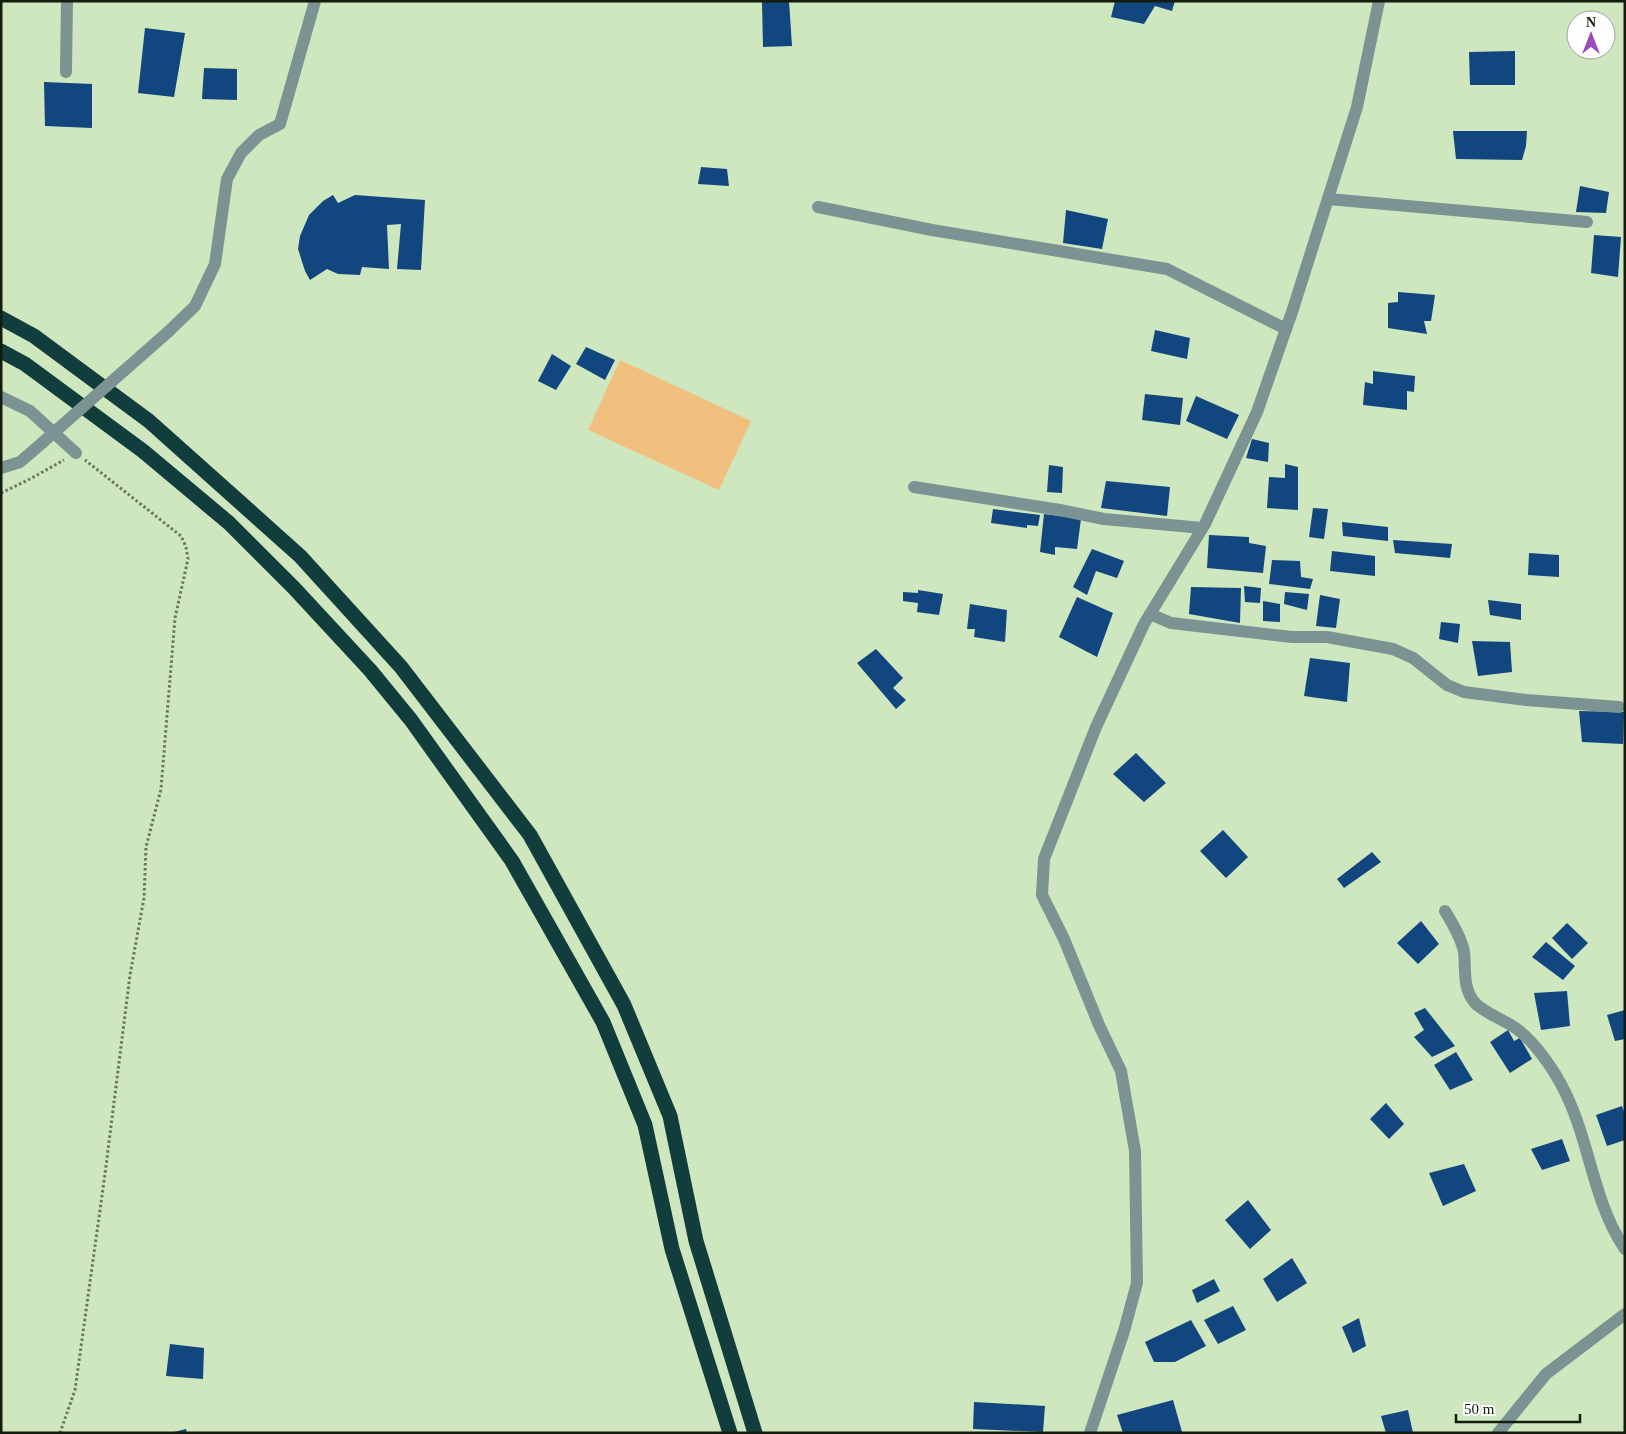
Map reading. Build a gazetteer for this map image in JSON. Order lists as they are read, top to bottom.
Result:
{
  "scale_bar": "50 m",
  "north": "top"
}
